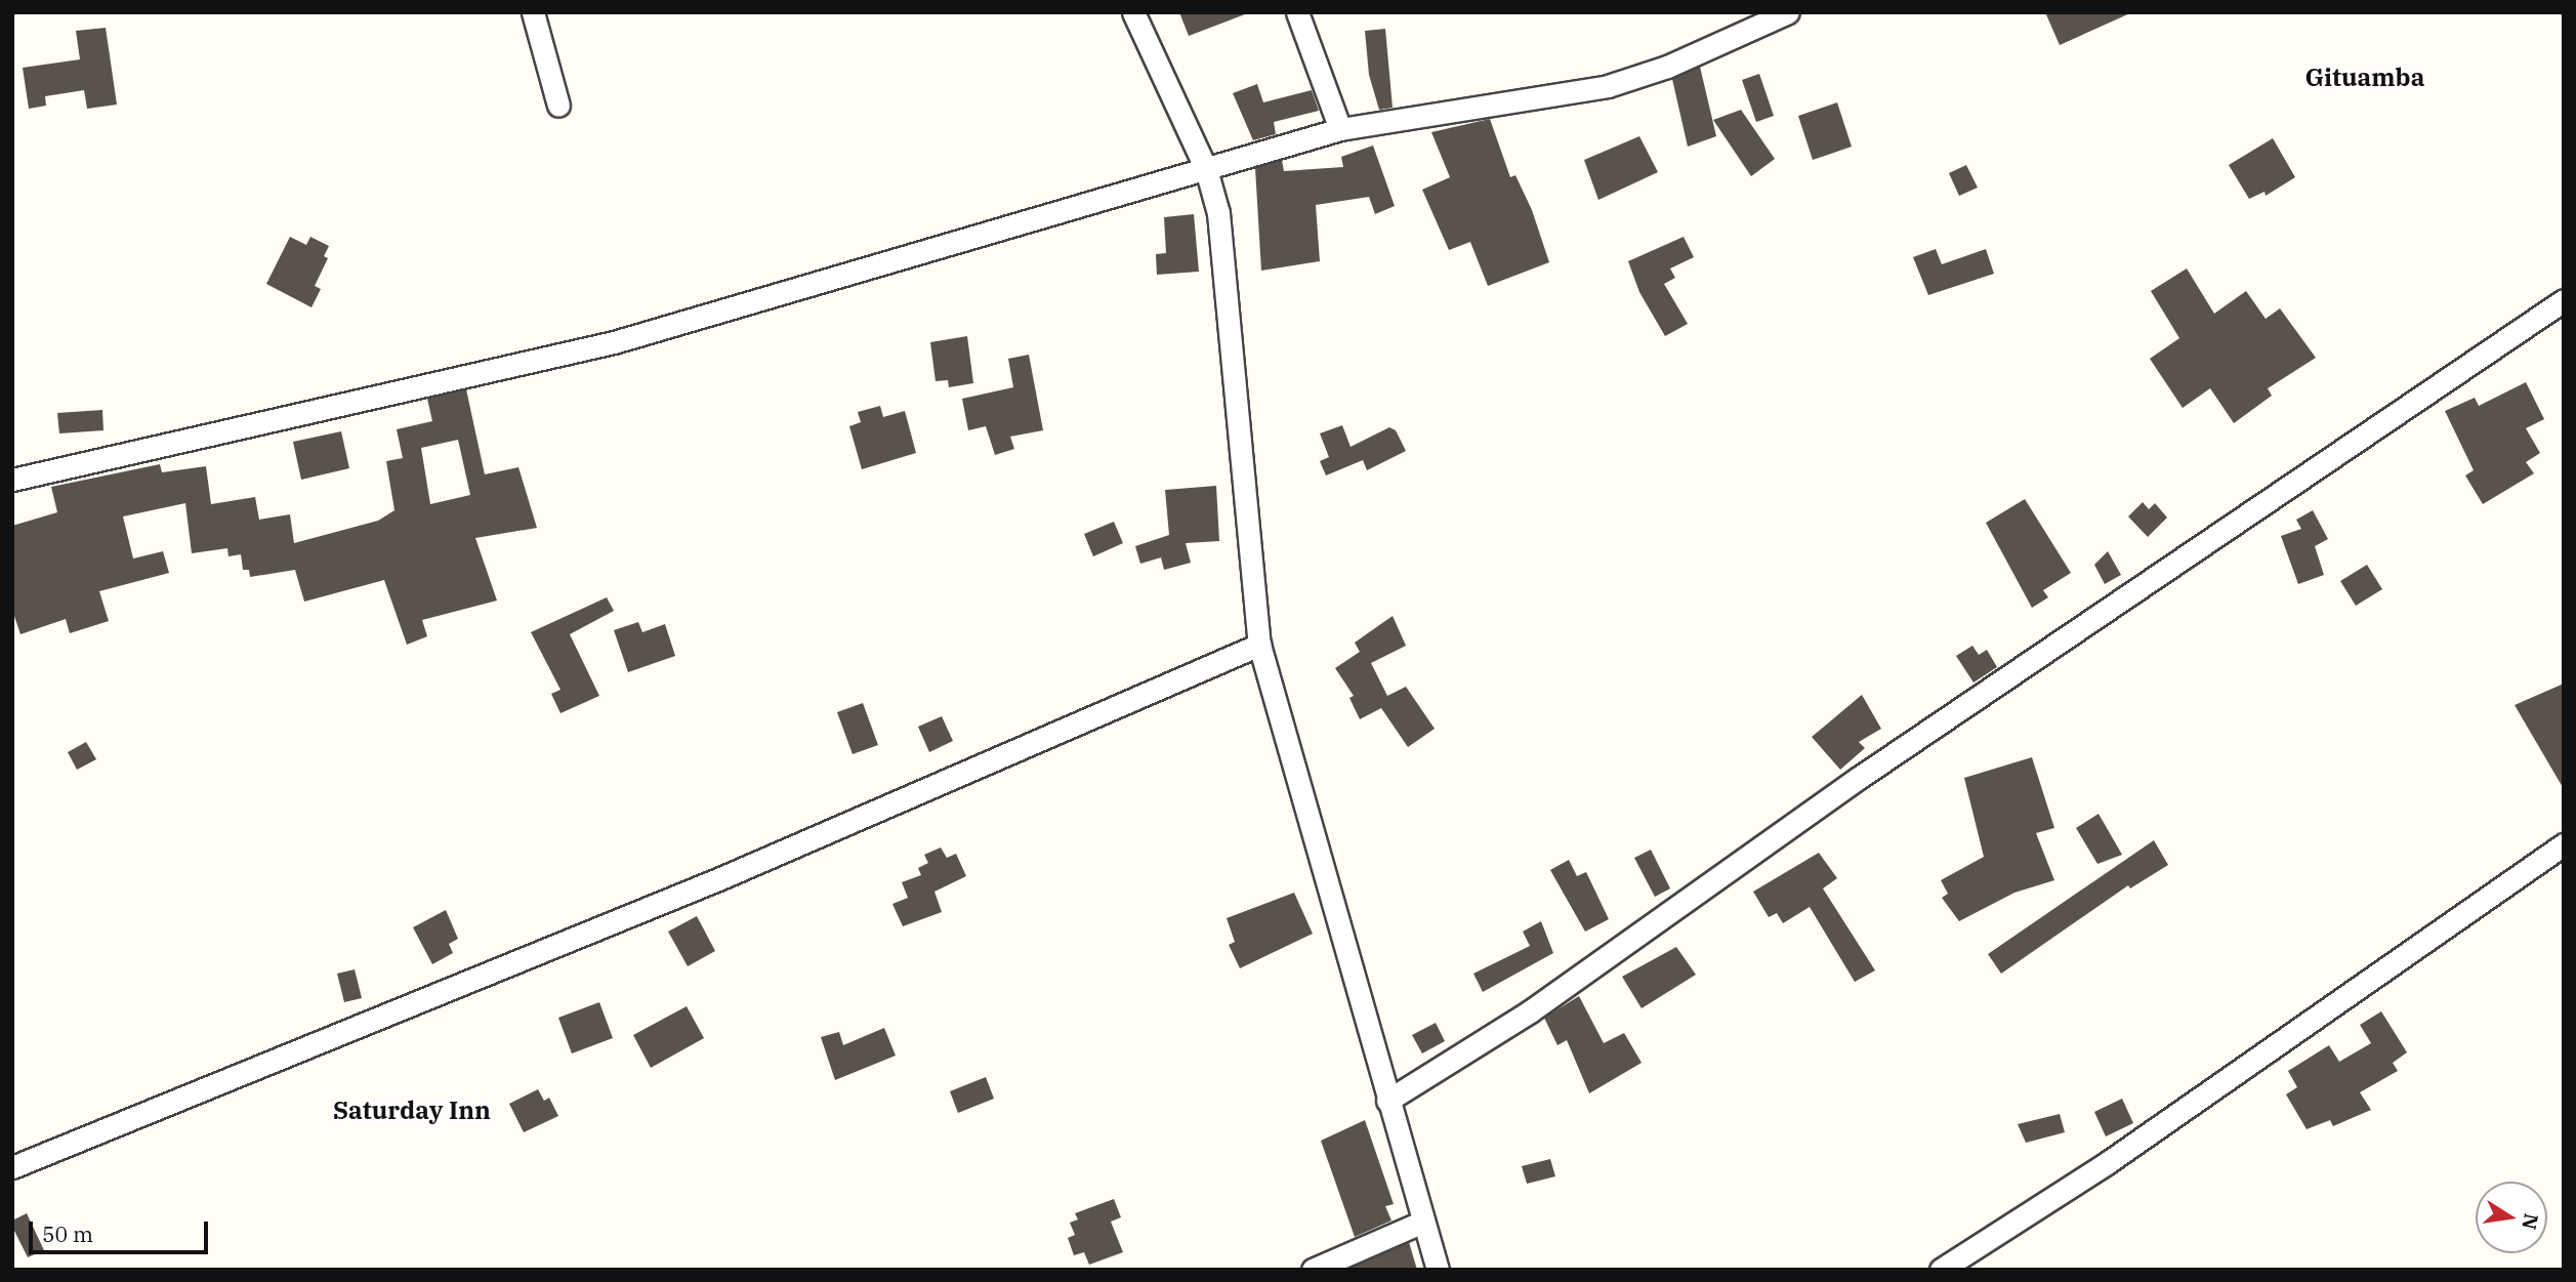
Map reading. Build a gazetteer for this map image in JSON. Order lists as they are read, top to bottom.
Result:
{
  "districts": ["Gituamba", "Saturday Inn"],
  "scale_bar": "50 m",
  "north": "right"
}
